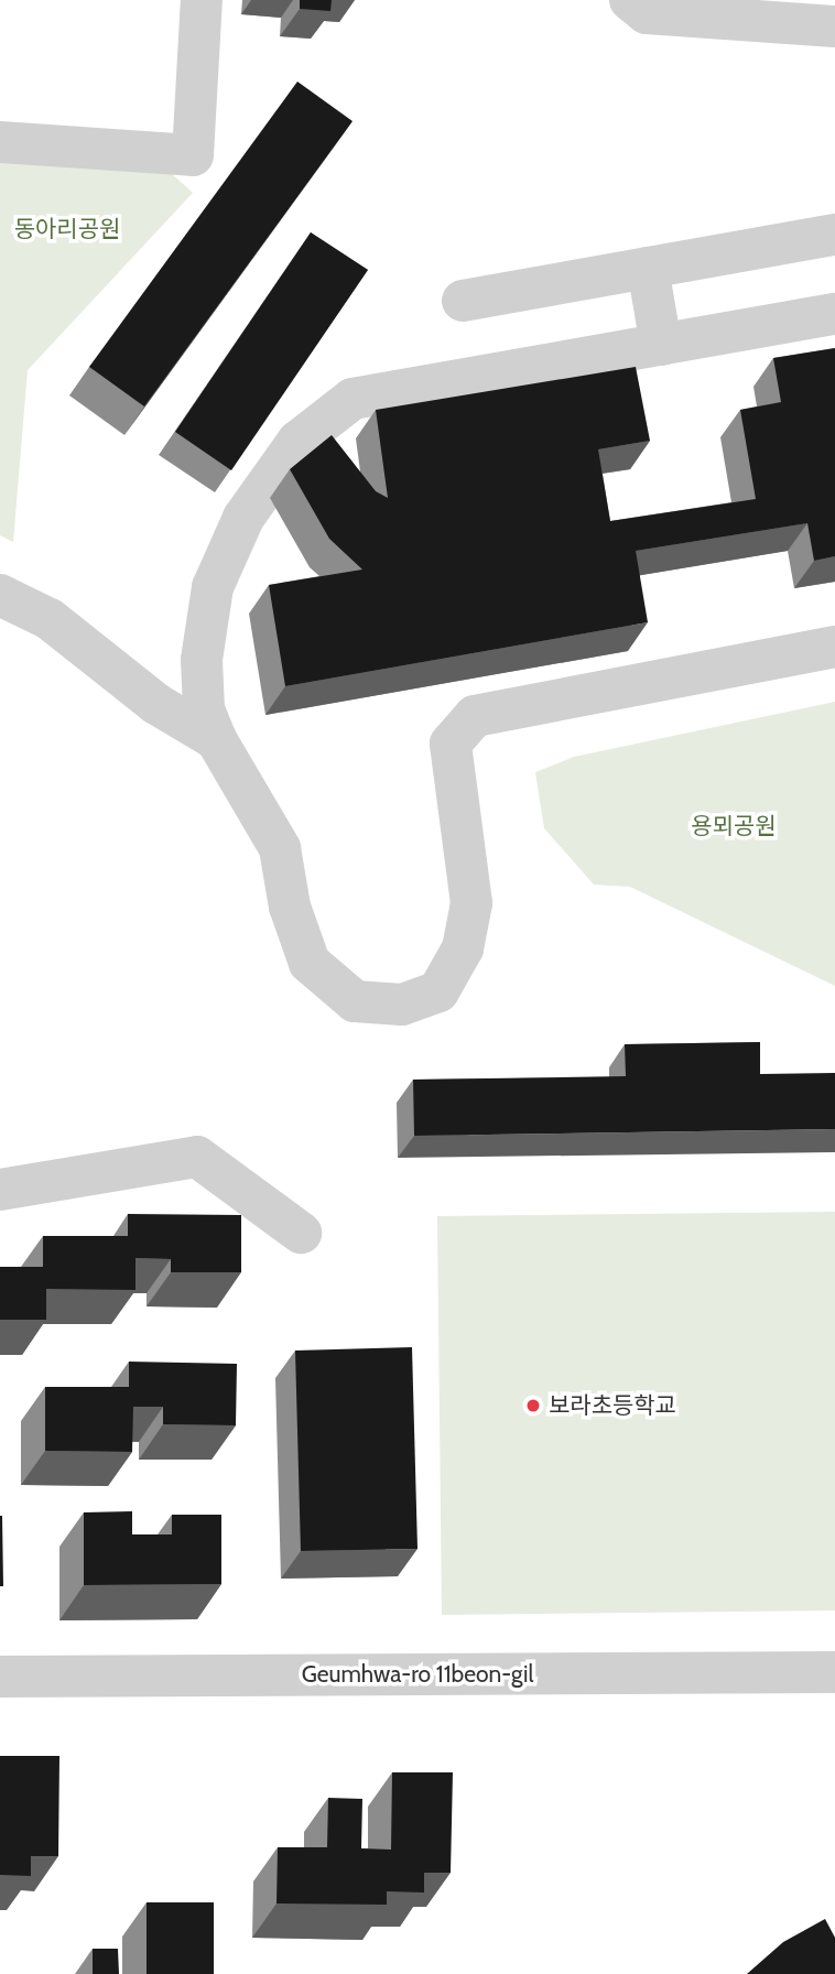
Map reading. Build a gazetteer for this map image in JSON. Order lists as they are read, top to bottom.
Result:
{
  "streets": {
    "street": ["Geumhwa-ro 11beon-gil"]
  },
  "parks": ["동아리공원", "용뫼공원"],
  "places": ["보라초등학교"]
}
